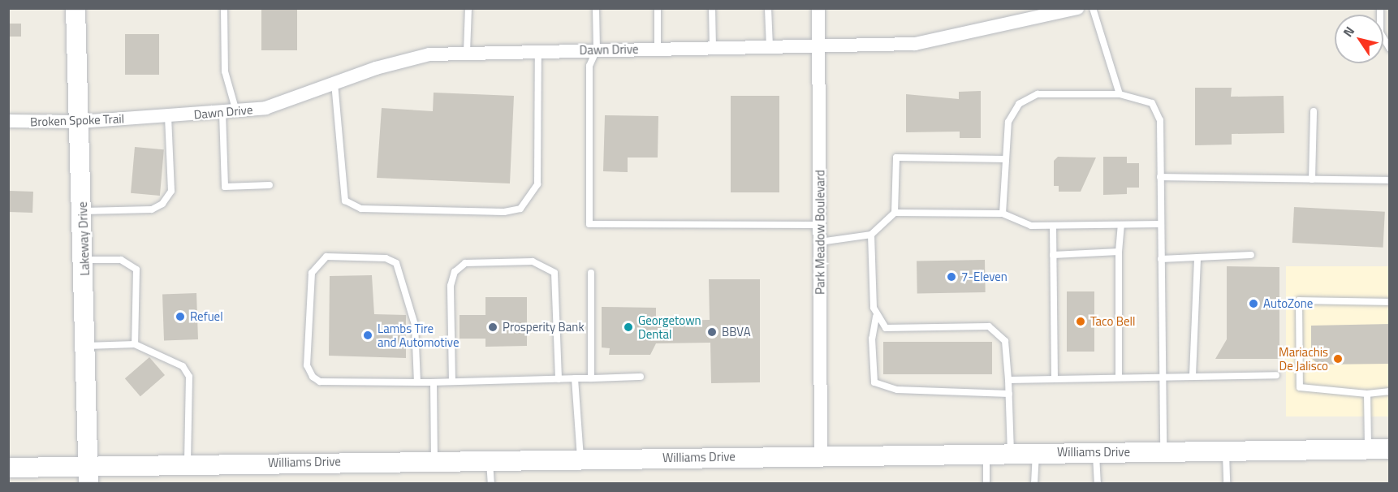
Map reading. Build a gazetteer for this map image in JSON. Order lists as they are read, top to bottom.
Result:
{
  "streets": {
    "main road": ["Lakeway Drive", "Williams Drive"],
    "street": ["Dawn Drive", "Broken Spoke Trail", "Park Meadow Boulevard"]
  },
  "crossings": [
    ["Dawn Drive", "Broken Spoke Trail"],
    ["Dawn Drive", "Park Meadow Boulevard"],
    ["Broken Spoke Trail", "Lakeway Drive"],
    ["Park Meadow Boulevard", "Williams Drive"],
    ["Lakeway Drive", "Williams Drive"]
  ],
  "places": [
    "7-Eleven",
    "AutoZone",
    "Refuel",
    "Taco Bell",
    "Prosperity Bank",
    "Georgetown Dental",
    "BBVA",
    "Lambs Tire and Automotive",
    "Mariachis De Jalisco"
  ],
  "north": "top left"
}
